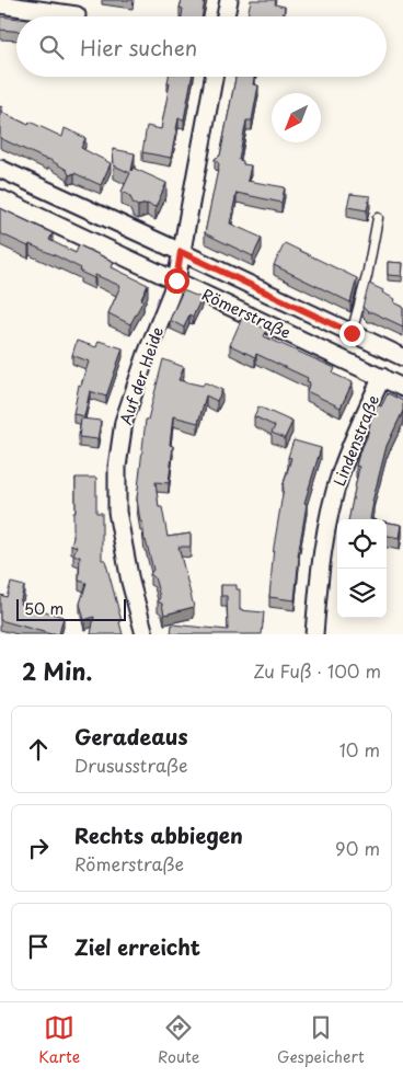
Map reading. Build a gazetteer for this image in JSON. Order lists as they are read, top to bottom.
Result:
{
  "streets": {
    "street": ["Römerstraße", "Auf der Heide", "Lindenstraße"]
  },
  "crossings": [
    ["Römerstraße", "Auf der Heide"],
    ["Römerstraße", "Lindenstraße"]
  ],
  "scale_bar": "50 m",
  "north": "bottom left",
  "page": {
    "search": "Hier suchen",
    "scale": "50 m",
    "heading": ["2 Min.", "Zu Fuß · 100 m"],
    "list": [
      ["Geradeaus", "Drususstraße", "10 m"],
      ["Rechts abbiegen", "Römerstraße", "90 m"],
      "Ziel erreicht"
    ],
    "nav": ["Karte", "Route", "Gespeichert"]
  }
}
